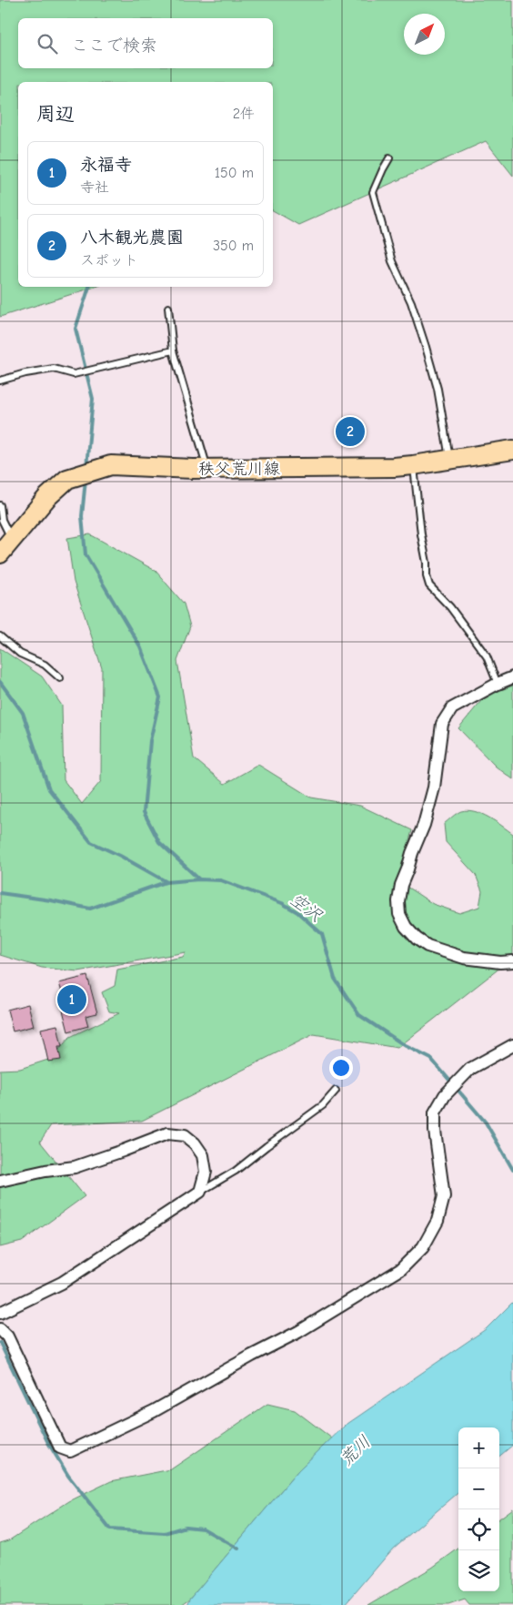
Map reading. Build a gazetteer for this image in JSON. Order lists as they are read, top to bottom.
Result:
{
  "streets": {
    "main road": ["秩父荒川線"]
  },
  "water": ["空沢", "荒川"],
  "north": "top right",
  "page": {
    "search": "ここで検索",
    "heading": ["周辺", "2件"],
    "list": [
      {
        "mark": "1",
        "name": "永福寺",
        "note": "寺社",
        "value": "150 m"
      },
      {
        "mark": "2",
        "name": "八木観光農園",
        "note": "スポット",
        "value": "350 m"
      }
    ],
    "pins": ["2", "1"],
    "map_buttons": ["+", "−"]
  }
}
